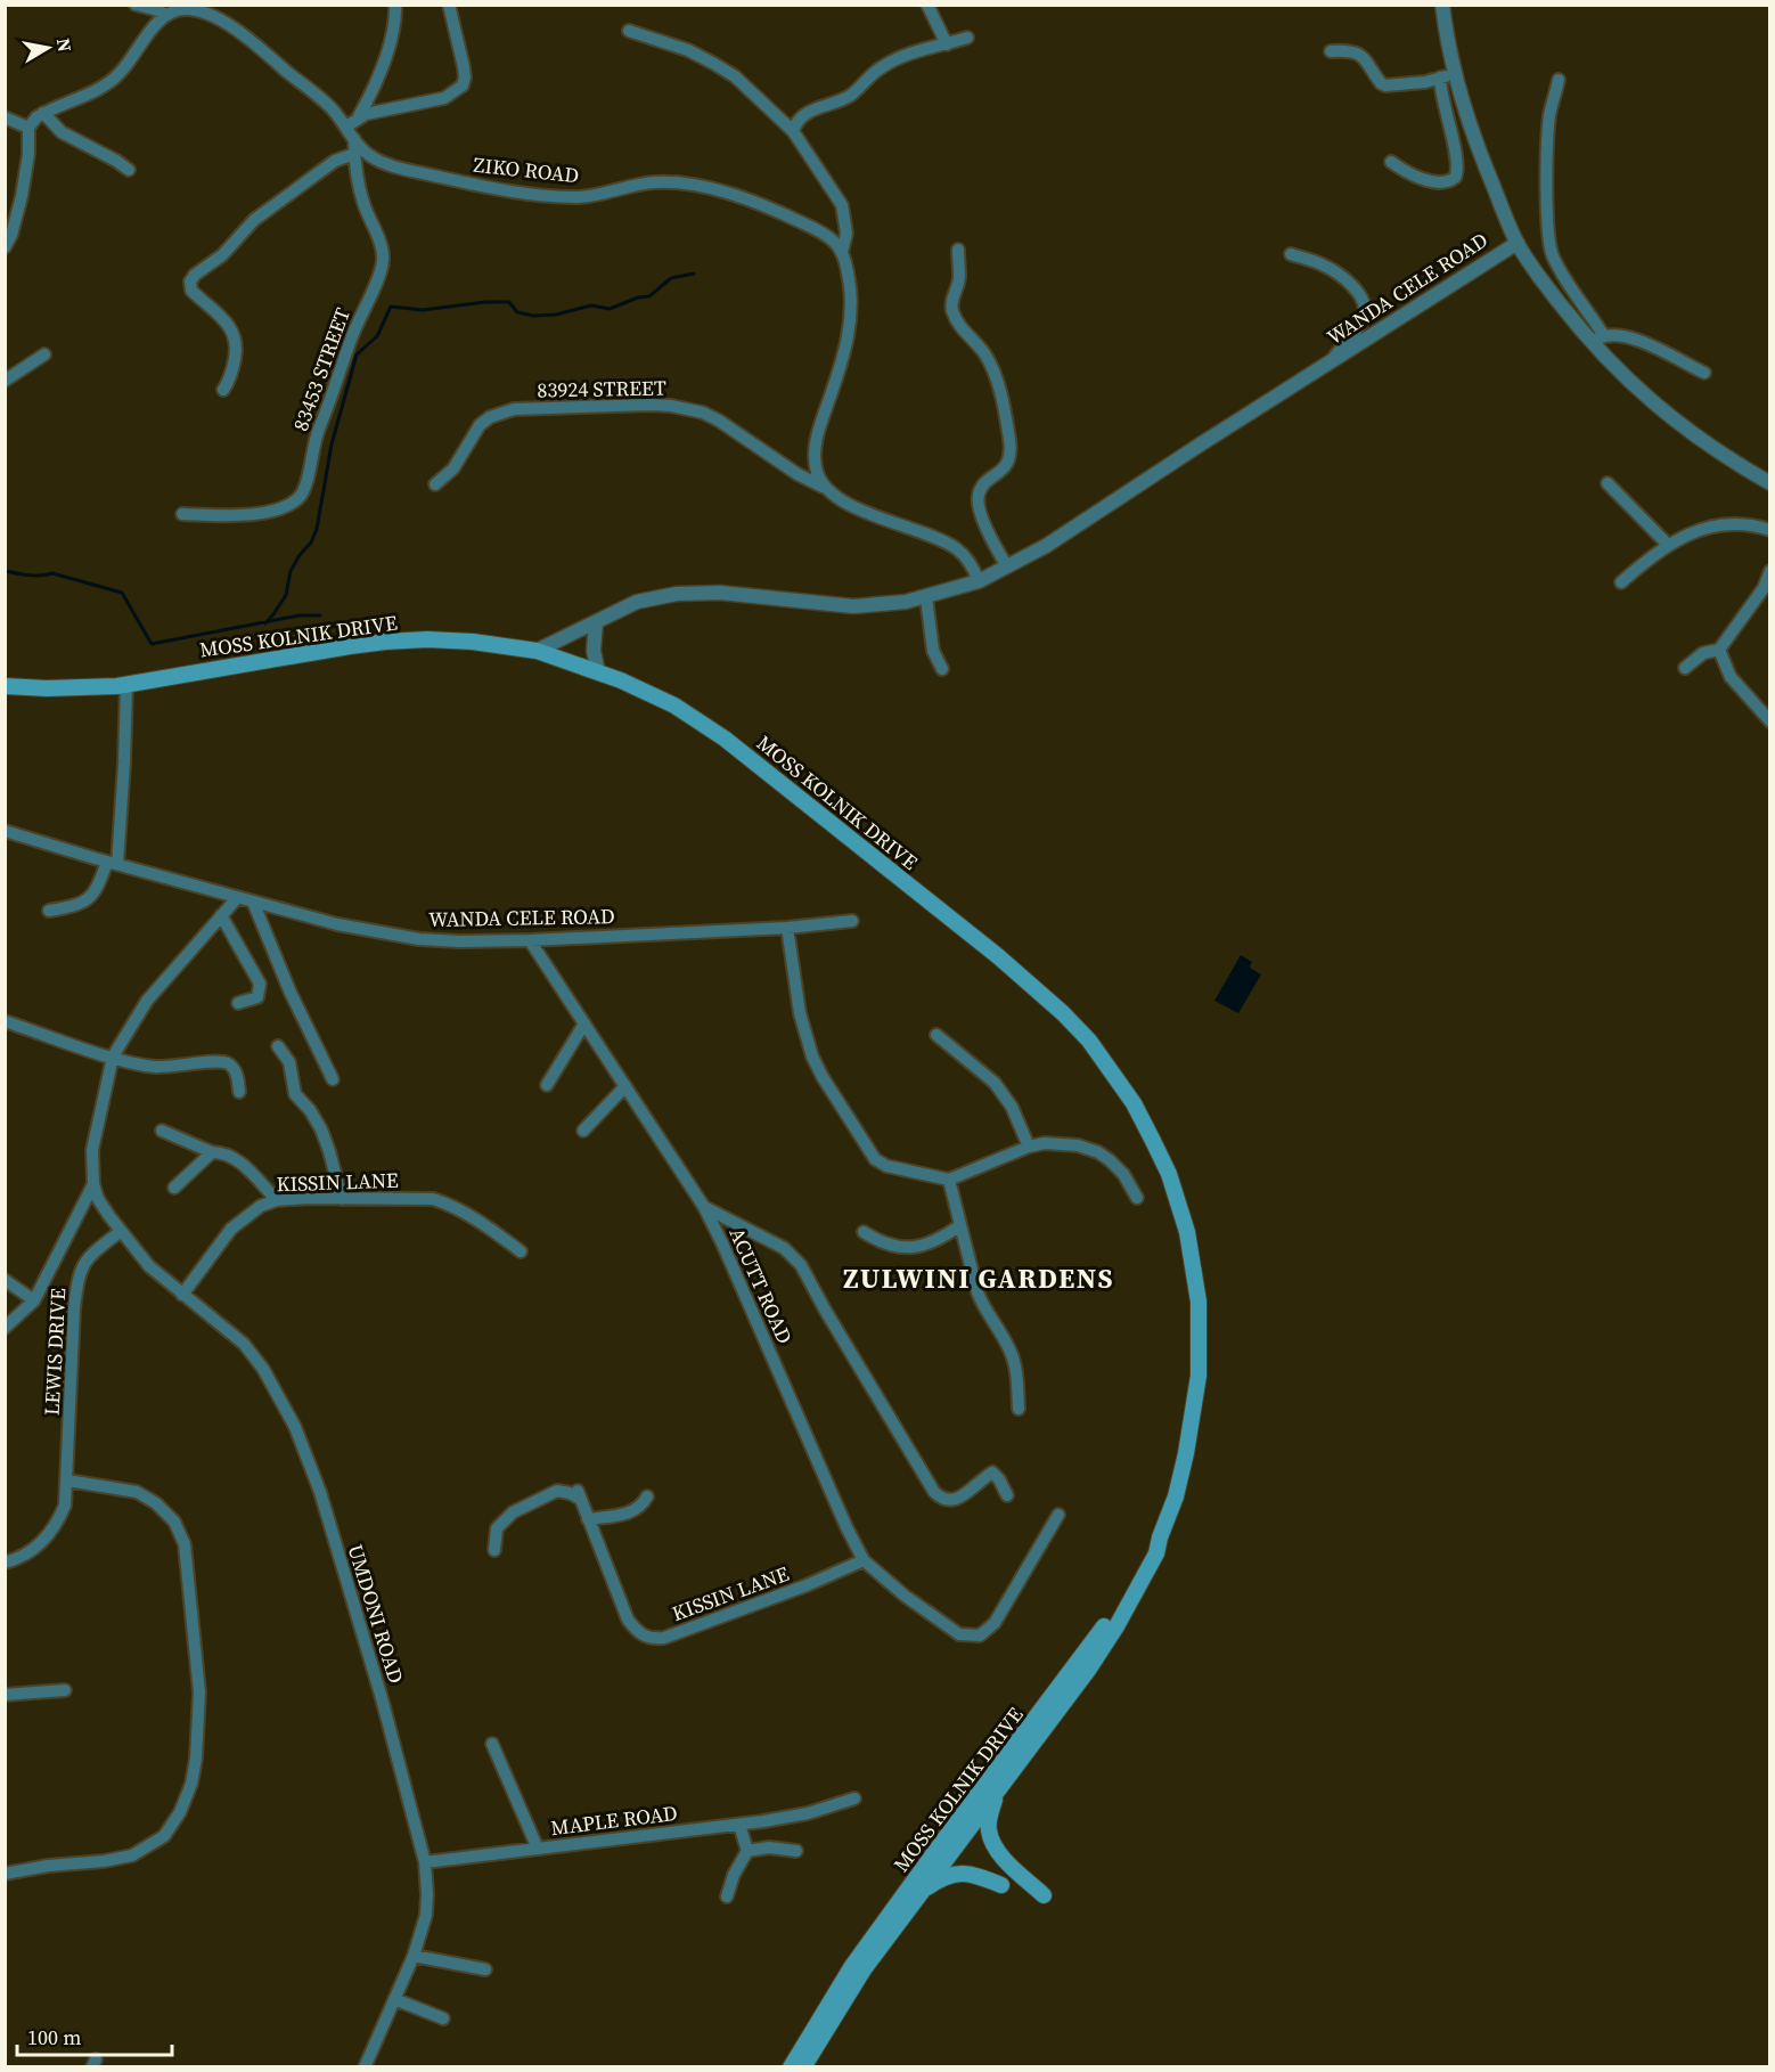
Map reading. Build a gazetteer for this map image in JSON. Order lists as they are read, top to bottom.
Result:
{
  "streets": {
    "main road": ["MOSS KOLNIK DRIVE"],
    "street": [
      "ZIKO ROAD",
      "WANDA CELE ROAD",
      "83453 STREET",
      "83924 STREET",
      "KISSIN LANE",
      "ACUTT ROAD",
      "LEWIS DRIVE",
      "UMDONI ROAD",
      "MAPLE ROAD"
    ]
  },
  "crossings": [
    ["ZIKO ROAD", "83453 STREET"],
    ["WANDA CELE ROAD", "MOSS KOLNIK DRIVE"],
    ["WANDA CELE ROAD", "ACUTT ROAD"],
    ["KISSIN LANE", "ACUTT ROAD"],
    ["KISSIN LANE", "UMDONI ROAD"],
    ["LEWIS DRIVE", "UMDONI ROAD"],
    ["UMDONI ROAD", "MAPLE ROAD"]
  ],
  "districts": ["ZULWINI GARDENS"],
  "scale_bar": "100 m",
  "north": "right"
}
